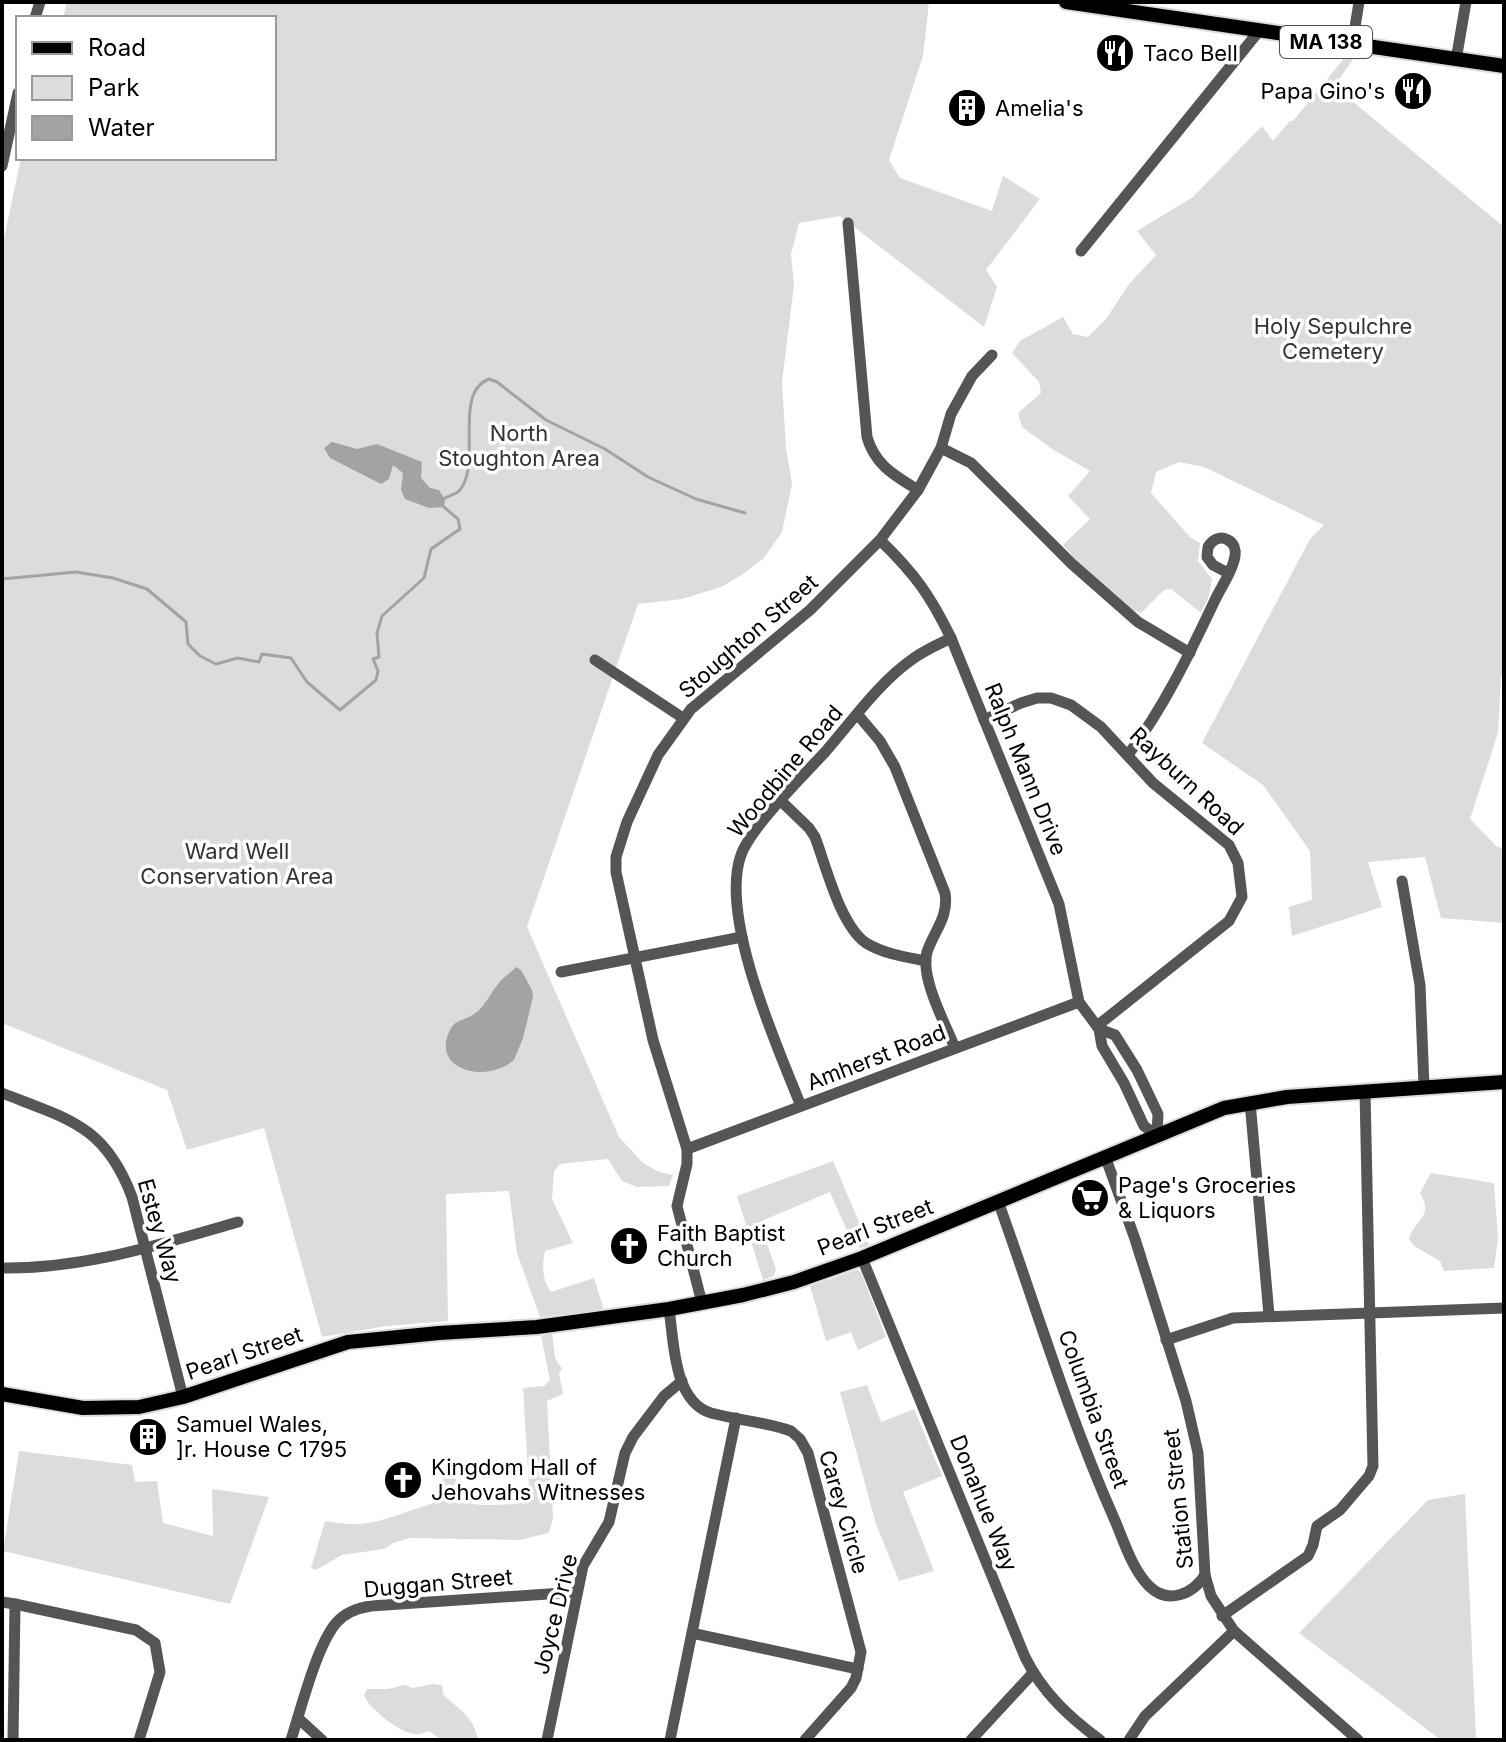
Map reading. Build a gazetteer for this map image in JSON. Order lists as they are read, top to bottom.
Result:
{
  "streets": {
    "main road": ["MA 138", "Pearl Street"],
    "street": [
      "Stoughton Street",
      "Ralph Mann Drive",
      "Woodbine Road",
      "Rayburn Road",
      "Amherst Road",
      "Estey Way",
      "Columbia Street",
      "Station Street",
      "Donahue Way",
      "Carey Circle",
      "Duggan Street",
      "Joyce Drive"
    ]
  },
  "crossings": [
    ["Stoughton Street", "Ralph Mann Drive"],
    ["Stoughton Street", "Amherst Road"],
    ["Stoughton Street", "Pearl Street"],
    ["Ralph Mann Drive", "Woodbine Road"],
    ["Ralph Mann Drive", "Rayburn Road"],
    ["Ralph Mann Drive", "Amherst Road"],
    ["Ralph Mann Drive", "Pearl Street"],
    ["Woodbine Road", "Amherst Road"],
    ["Pearl Street", "Estey Way"],
    ["Pearl Street", "Columbia Street"],
    ["Pearl Street", "Station Street"],
    ["Pearl Street", "Donahue Way"],
    ["Columbia Street", "Station Street"],
    ["Carey Circle", "Joyce Drive"],
    ["Duggan Street", "Joyce Drive"]
  ],
  "parks": ["Holy Sepulchre Cemetery", "North Stoughton Area", "Ward Well Conservation Area"],
  "places": {
    "restaurant": ["Taco Bell", "Papa Gino's"],
    "building": ["Amelia's", "Samuel Wales, ]r. House C 1795"],
    "supermarket": ["Page's Groceries & Liquors"],
    "church": ["Faith Baptist Church", "Kingdom Hall of Jehovahs Witnesses"]
  },
  "legend": ["Road", "Park", "Water"]
}
